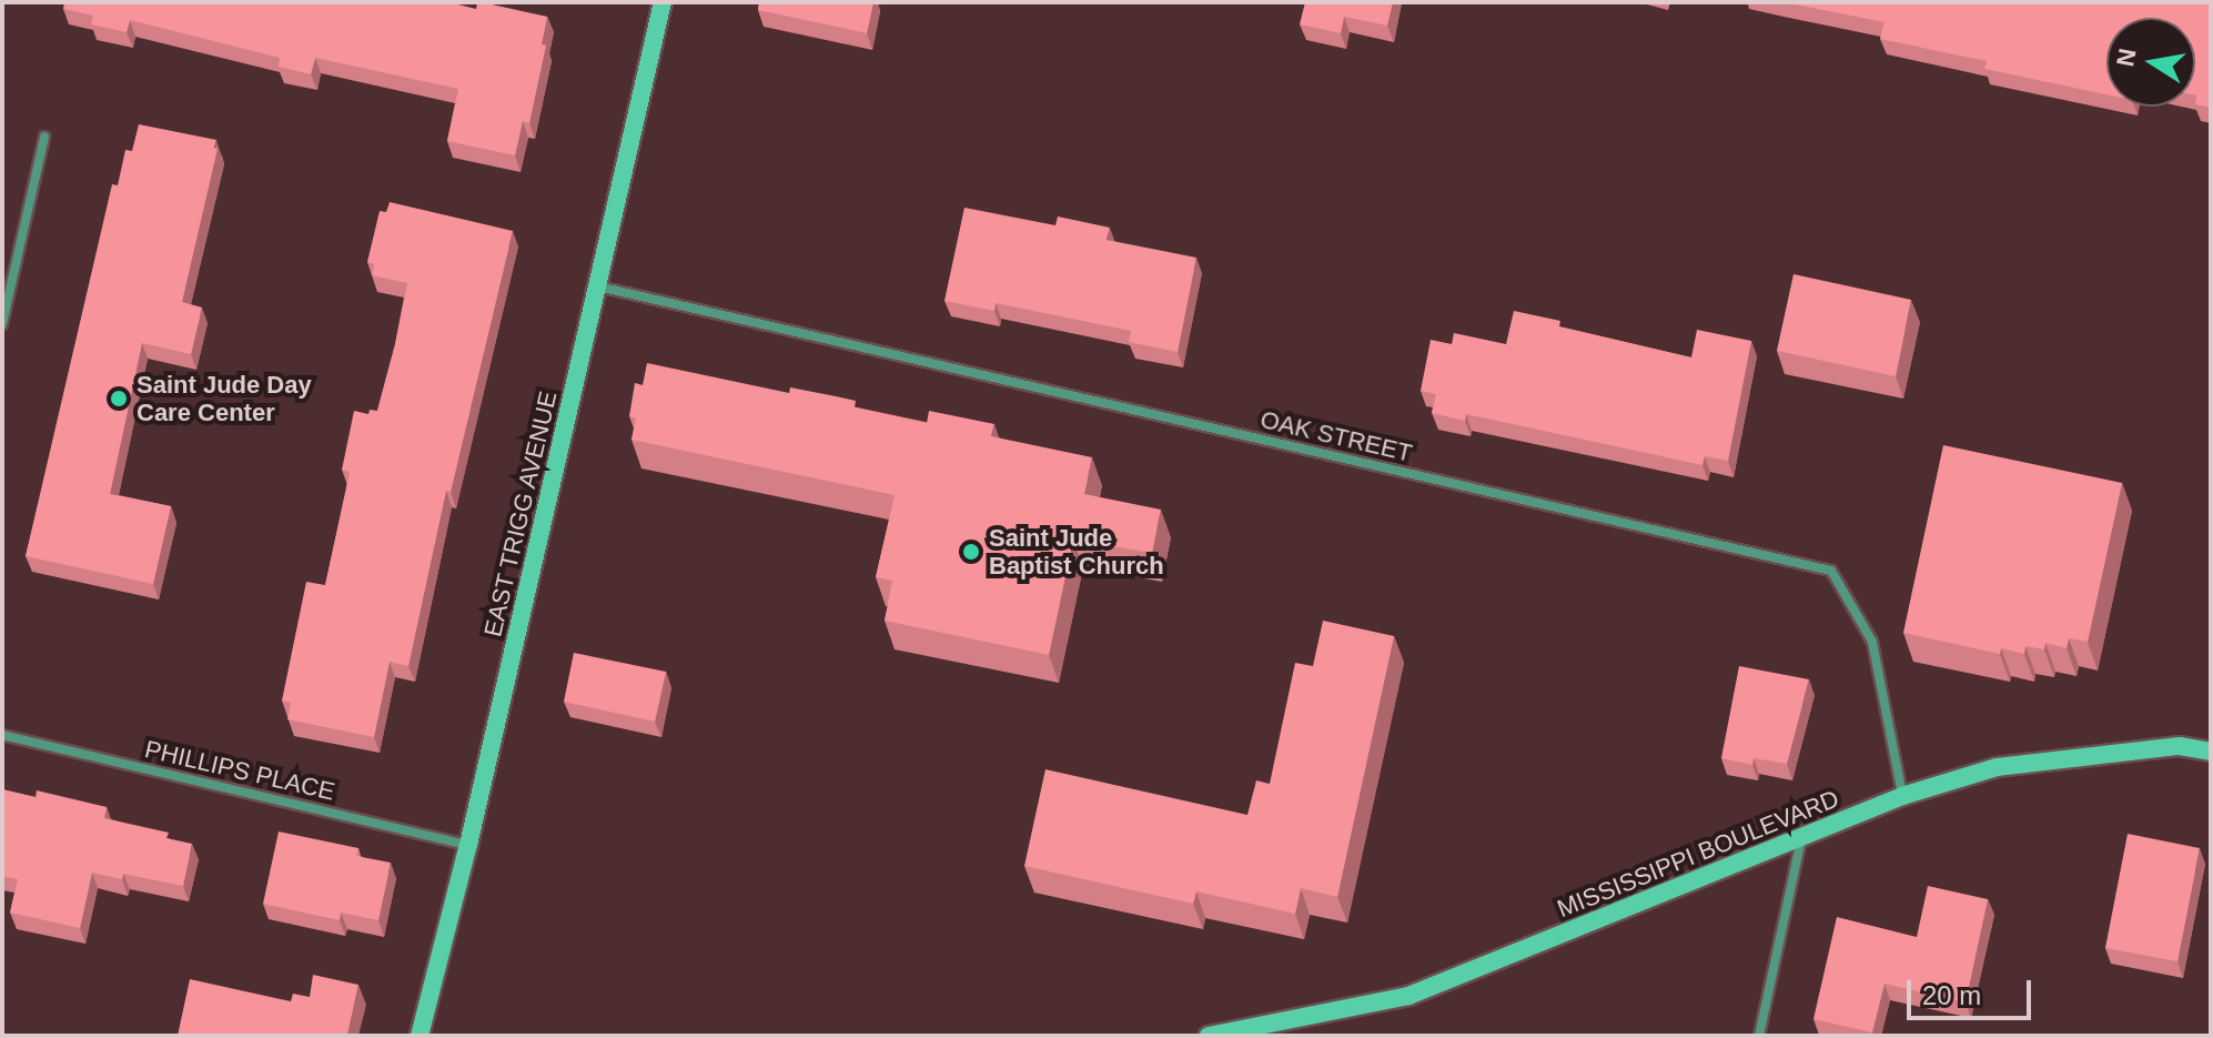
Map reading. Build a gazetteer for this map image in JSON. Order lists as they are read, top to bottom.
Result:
{
  "streets": {
    "street": [
      "OAK STREET",
      "EAST TRIGG AVENUE",
      "PHILLIPS PLACE",
      "MISSISSIPPI BOULEVARD"
    ]
  },
  "crossings": [
    ["OAK STREET", "EAST TRIGG AVENUE"],
    ["OAK STREET", "MISSISSIPPI BOULEVARD"],
    ["EAST TRIGG AVENUE", "PHILLIPS PLACE"]
  ],
  "places": ["Saint Jude Day Care Center", "Saint Jude Baptist Church"],
  "scale_bar": "20 m",
  "north": "left"
}
